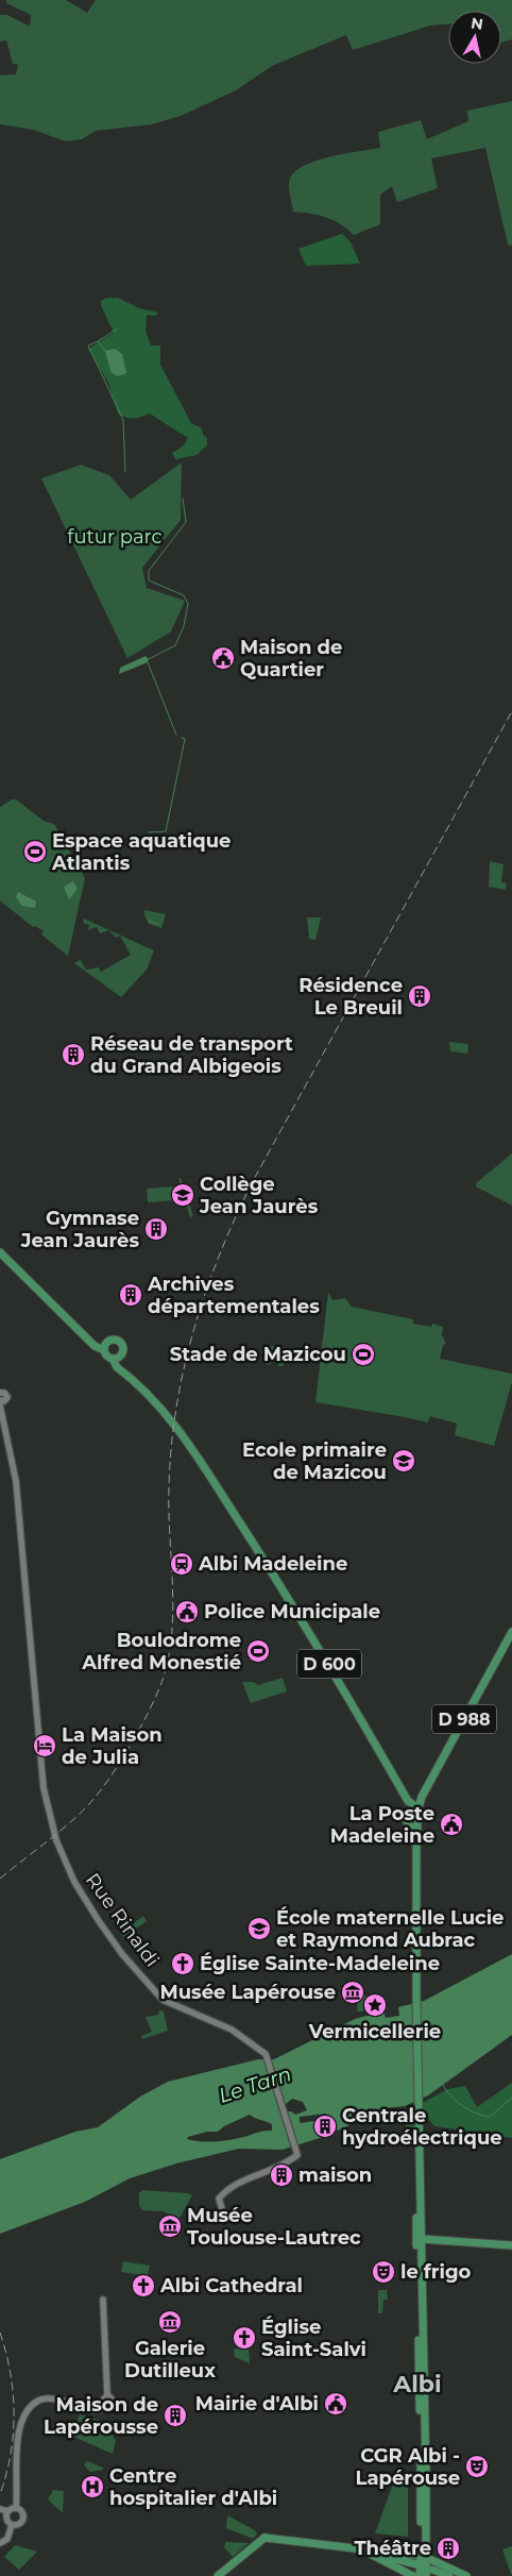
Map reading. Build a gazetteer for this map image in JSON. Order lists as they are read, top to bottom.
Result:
{
  "streets": {
    "main road": ["D 600", "D 988"],
    "street": ["Rue Rinaldi"]
  },
  "crossings": [
    ["D 600", "D 988"]
  ],
  "districts": ["Albi"],
  "water": ["Le Tarn"],
  "parks": ["futur parc"],
  "places": {
    "public building": [
      "Maison de Quartier",
      "Police Municipale",
      "La Poste Madeleine",
      "Mairie d'Albi"
    ],
    "sports": ["Espace aquatique Atlantis", "Stade de Mazicou", "Boulodrome Alfred Monestié"],
    "building": [
      "Résidence Le Breuil",
      "Réseau de transport du Grand Albigeois",
      "Gymnase Jean Jaurès",
      "Archives départementales",
      "Centrale hydroélectrique",
      "maison",
      "Maison de Lapérousse",
      "Théâtre"
    ],
    "school or university": ["Collège Jean Jaurès", "Ecole primaire de Mazicou", "École maternelle Lucie et Raymond Aubrac"],
    "station": ["Albi Madeleine"],
    "hotel": ["La Maison de Julia"],
    "church": ["Église Sainte-Madeleine", "Albi Cathedral", "Église Saint-Salvi"],
    "museum": ["Musée Lapérouse", "Musée Toulouse-Lautrec", "Galerie Dutilleux"],
    "place": ["Vermicellerie"],
    "theatre": ["le frigo", "CGR Albi - Lapérouse"],
    "hospital": ["Centre hospitalier d'Albi"]
  },
  "north": "top"
}
